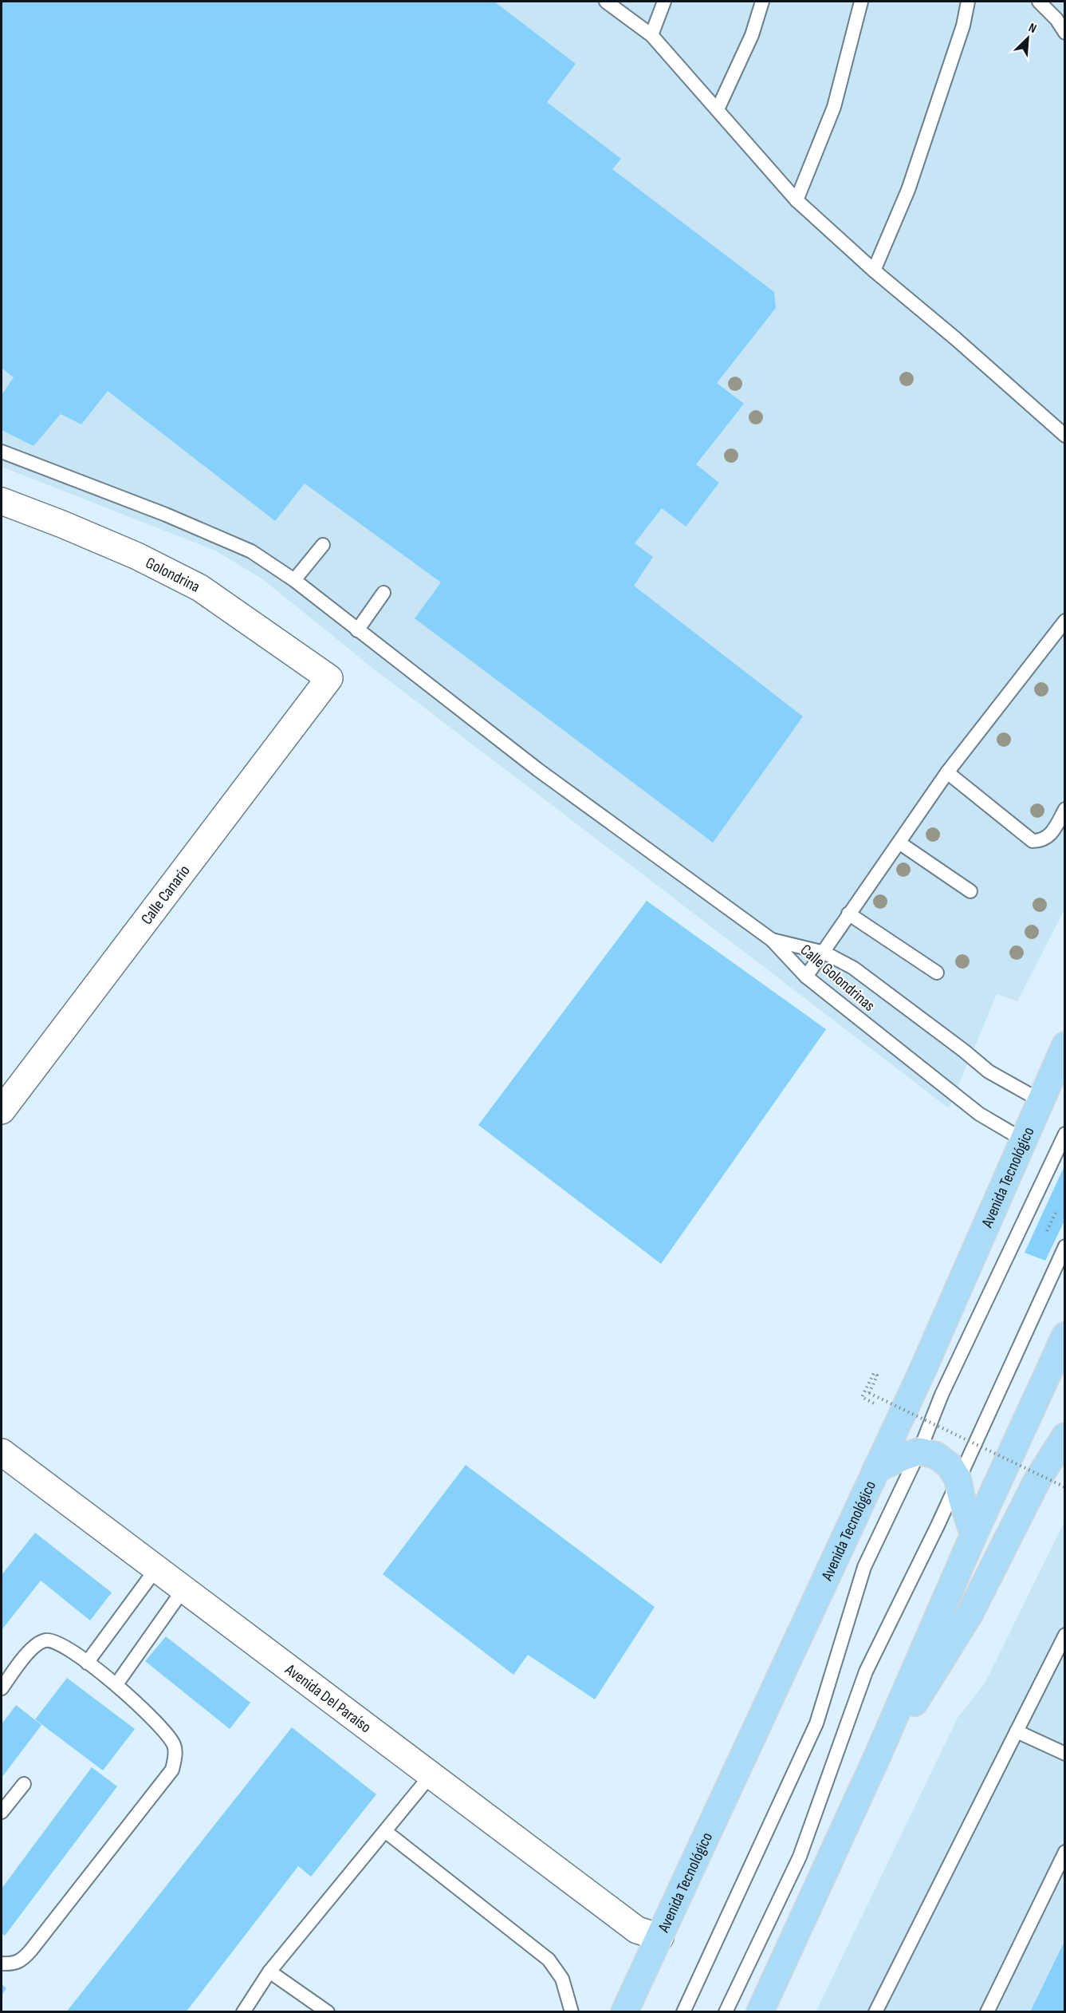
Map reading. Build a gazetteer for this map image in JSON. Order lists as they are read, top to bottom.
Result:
{
  "streets": {
    "main road": ["Avenida Tecnológico"],
    "street": ["Golondrina", "Calle Canario", "Avenida Del Paraíso"],
    "lane": ["Calle Golondrinas"]
  },
  "crossings": [
    ["Golondrina", "Calle Canario"],
    ["Calle Golondrinas", "Avenida Tecnológico"],
    ["Avenida Tecnológico", "Avenida Del Paraíso"]
  ],
  "north": "top right"
}
